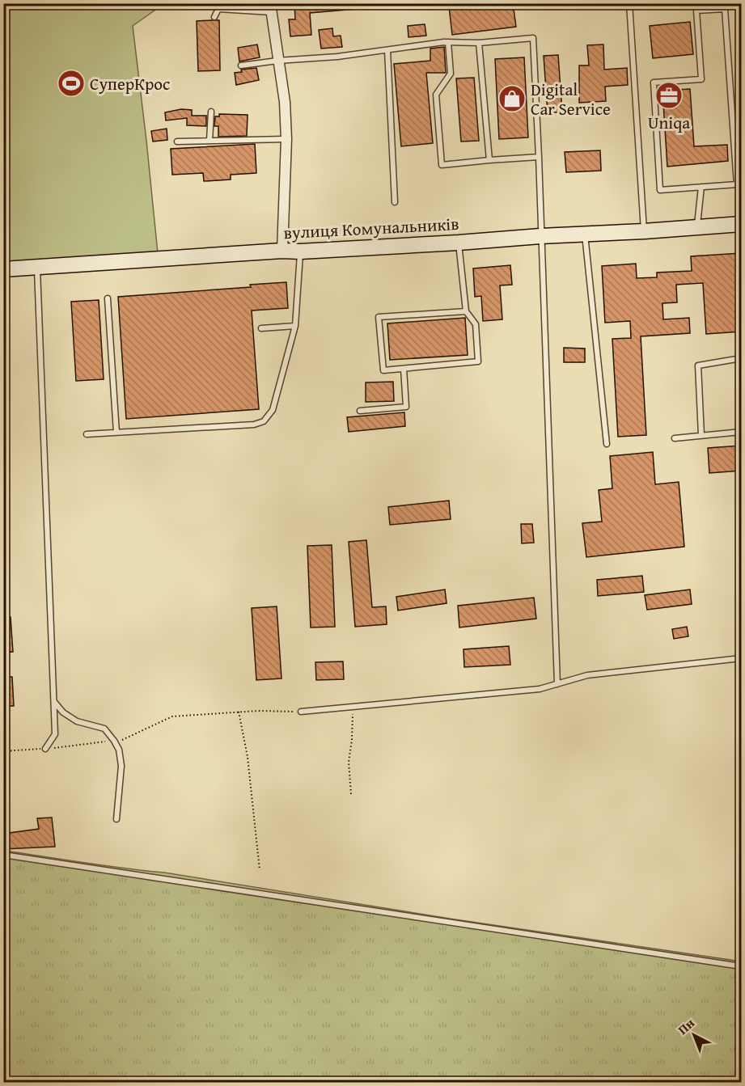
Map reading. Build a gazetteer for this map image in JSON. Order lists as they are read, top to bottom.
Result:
{
  "streets": {
    "street": ["вулиця Комунальників"]
  },
  "places": {
    "sports": ["СуперКрос"],
    "office": ["Uniqa"],
    "shop": ["Digital Car Service"]
  },
  "north": "top left"
}
